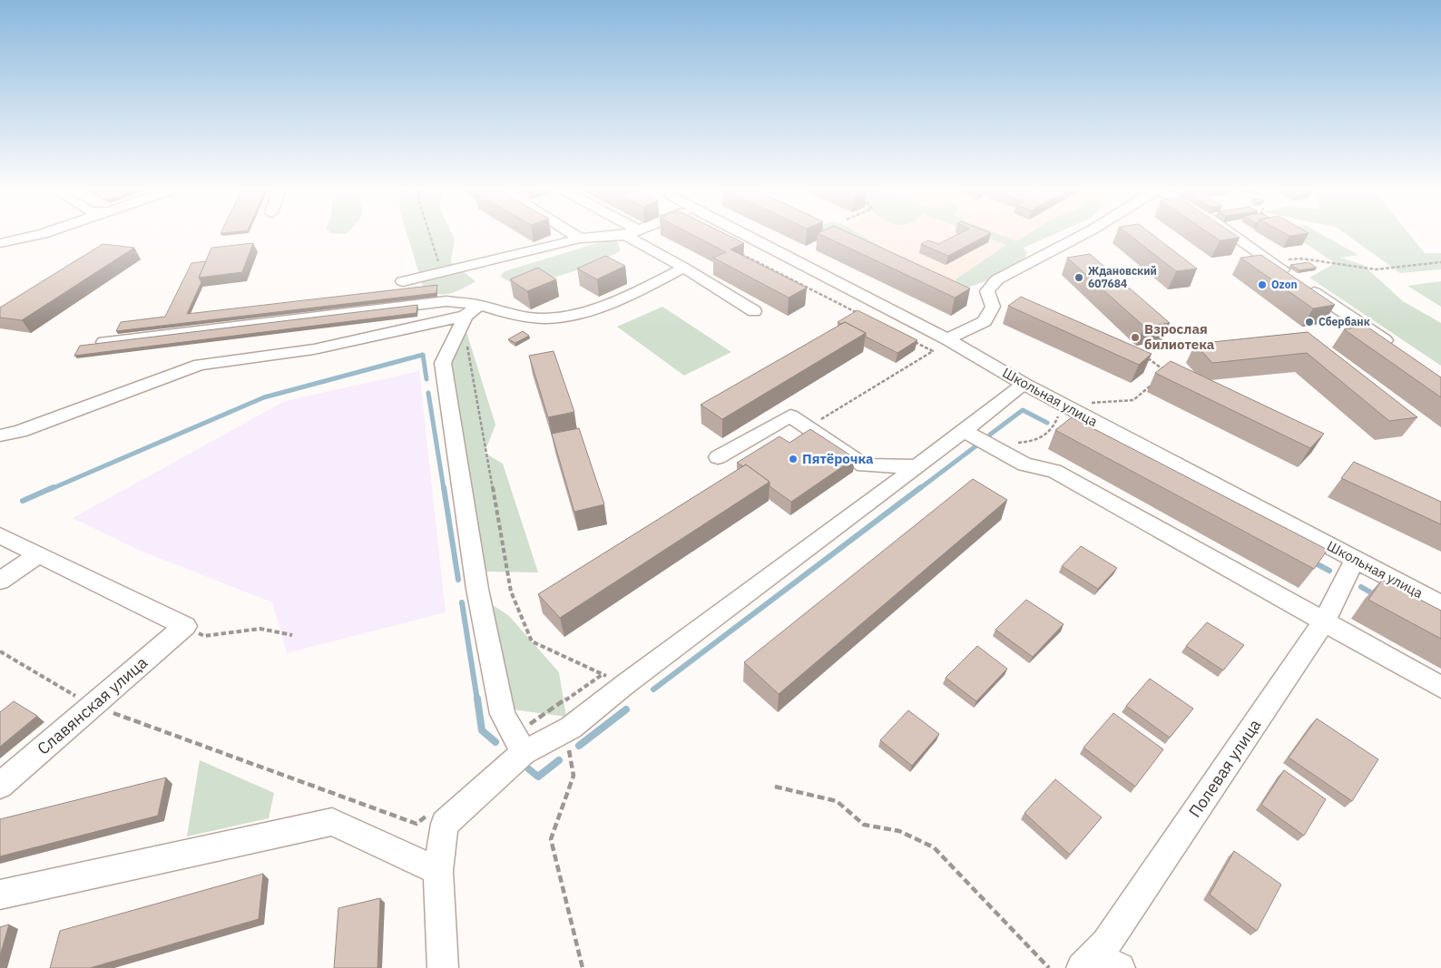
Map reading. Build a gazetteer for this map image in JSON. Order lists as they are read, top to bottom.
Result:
{
  "streets": {
    "street": ["Школьная улица", "Славянская улица", "Полевая улица"]
  },
  "crossings": [
    ["Школьная улица", "Полевая улица"]
  ],
  "places": [
    "Ждановский 607684",
    "Ozon",
    "Сбербанк",
    "Взрослая билиотека",
    "Пятёрочка"
  ]
}
